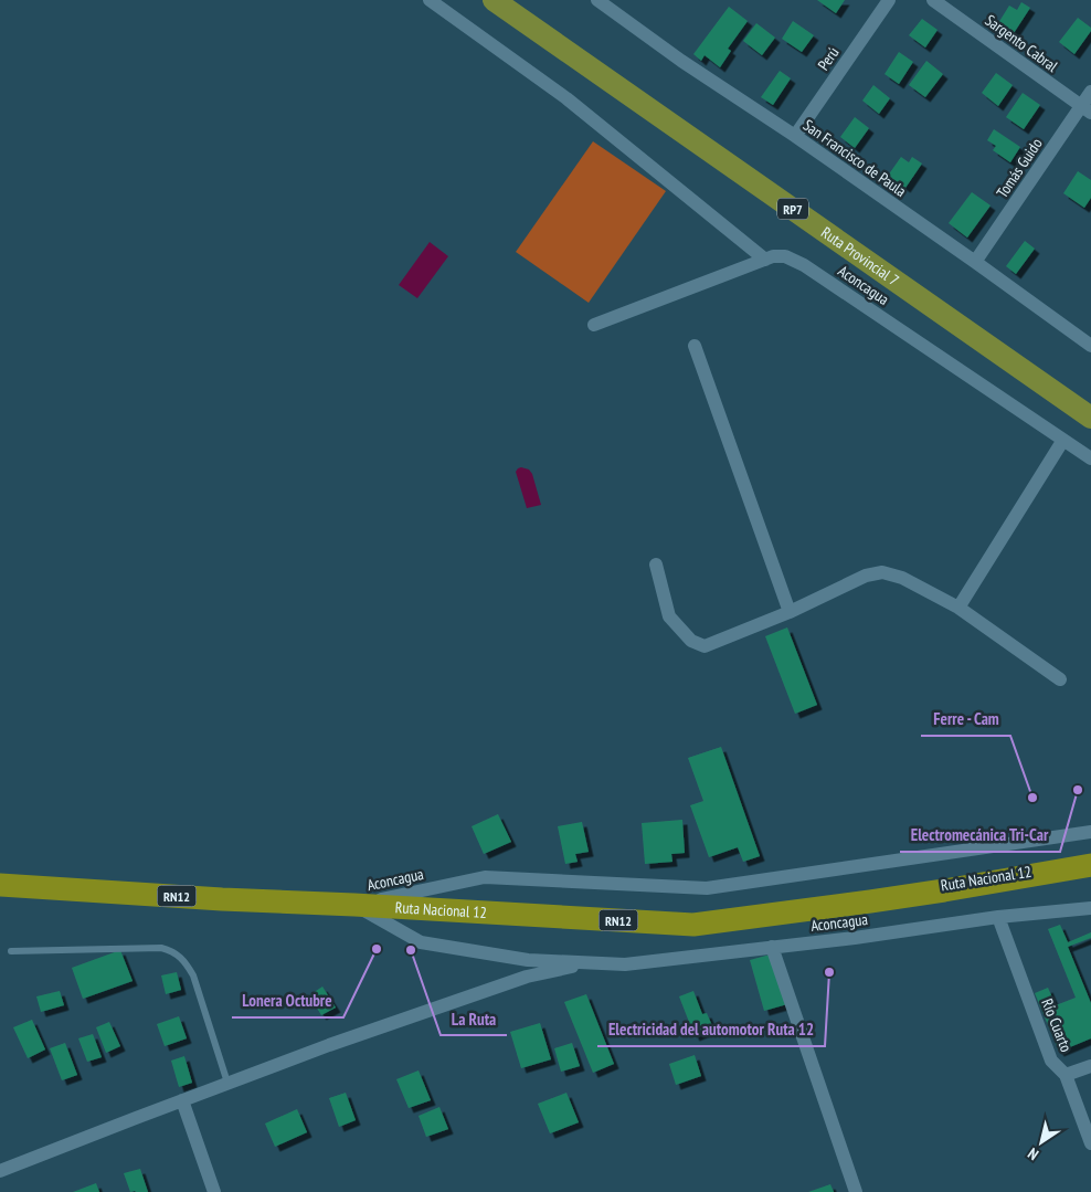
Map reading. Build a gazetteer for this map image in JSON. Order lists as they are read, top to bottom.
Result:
{
  "streets": {
    "highway": ["Ruta Nacional 12", "RN12"],
    "main road": ["RP7", "Ruta Provincial 7"],
    "street": [
      "Sargento Cabral",
      "Perú",
      "San Francisco de Paula",
      "Tomás Guido",
      "Aconcagua",
      "Río Cuarto"
    ]
  },
  "crossings": [
    ["Sargento Cabral", "Tomás Guido"],
    ["Perú", "San Francisco de Paula"],
    ["San Francisco de Paula", "Tomás Guido"],
    ["Aconcagua", "Ruta Nacional 12"],
    ["Aconcagua", "Río Cuarto"]
  ],
  "places": [
    "Electromecánica Tri-Car",
    "Ferre - Cam",
    "Lonera Octubre",
    "La Ruta",
    "Electricidad del automotor Ruta 12"
  ],
  "north": "bottom left"
}
